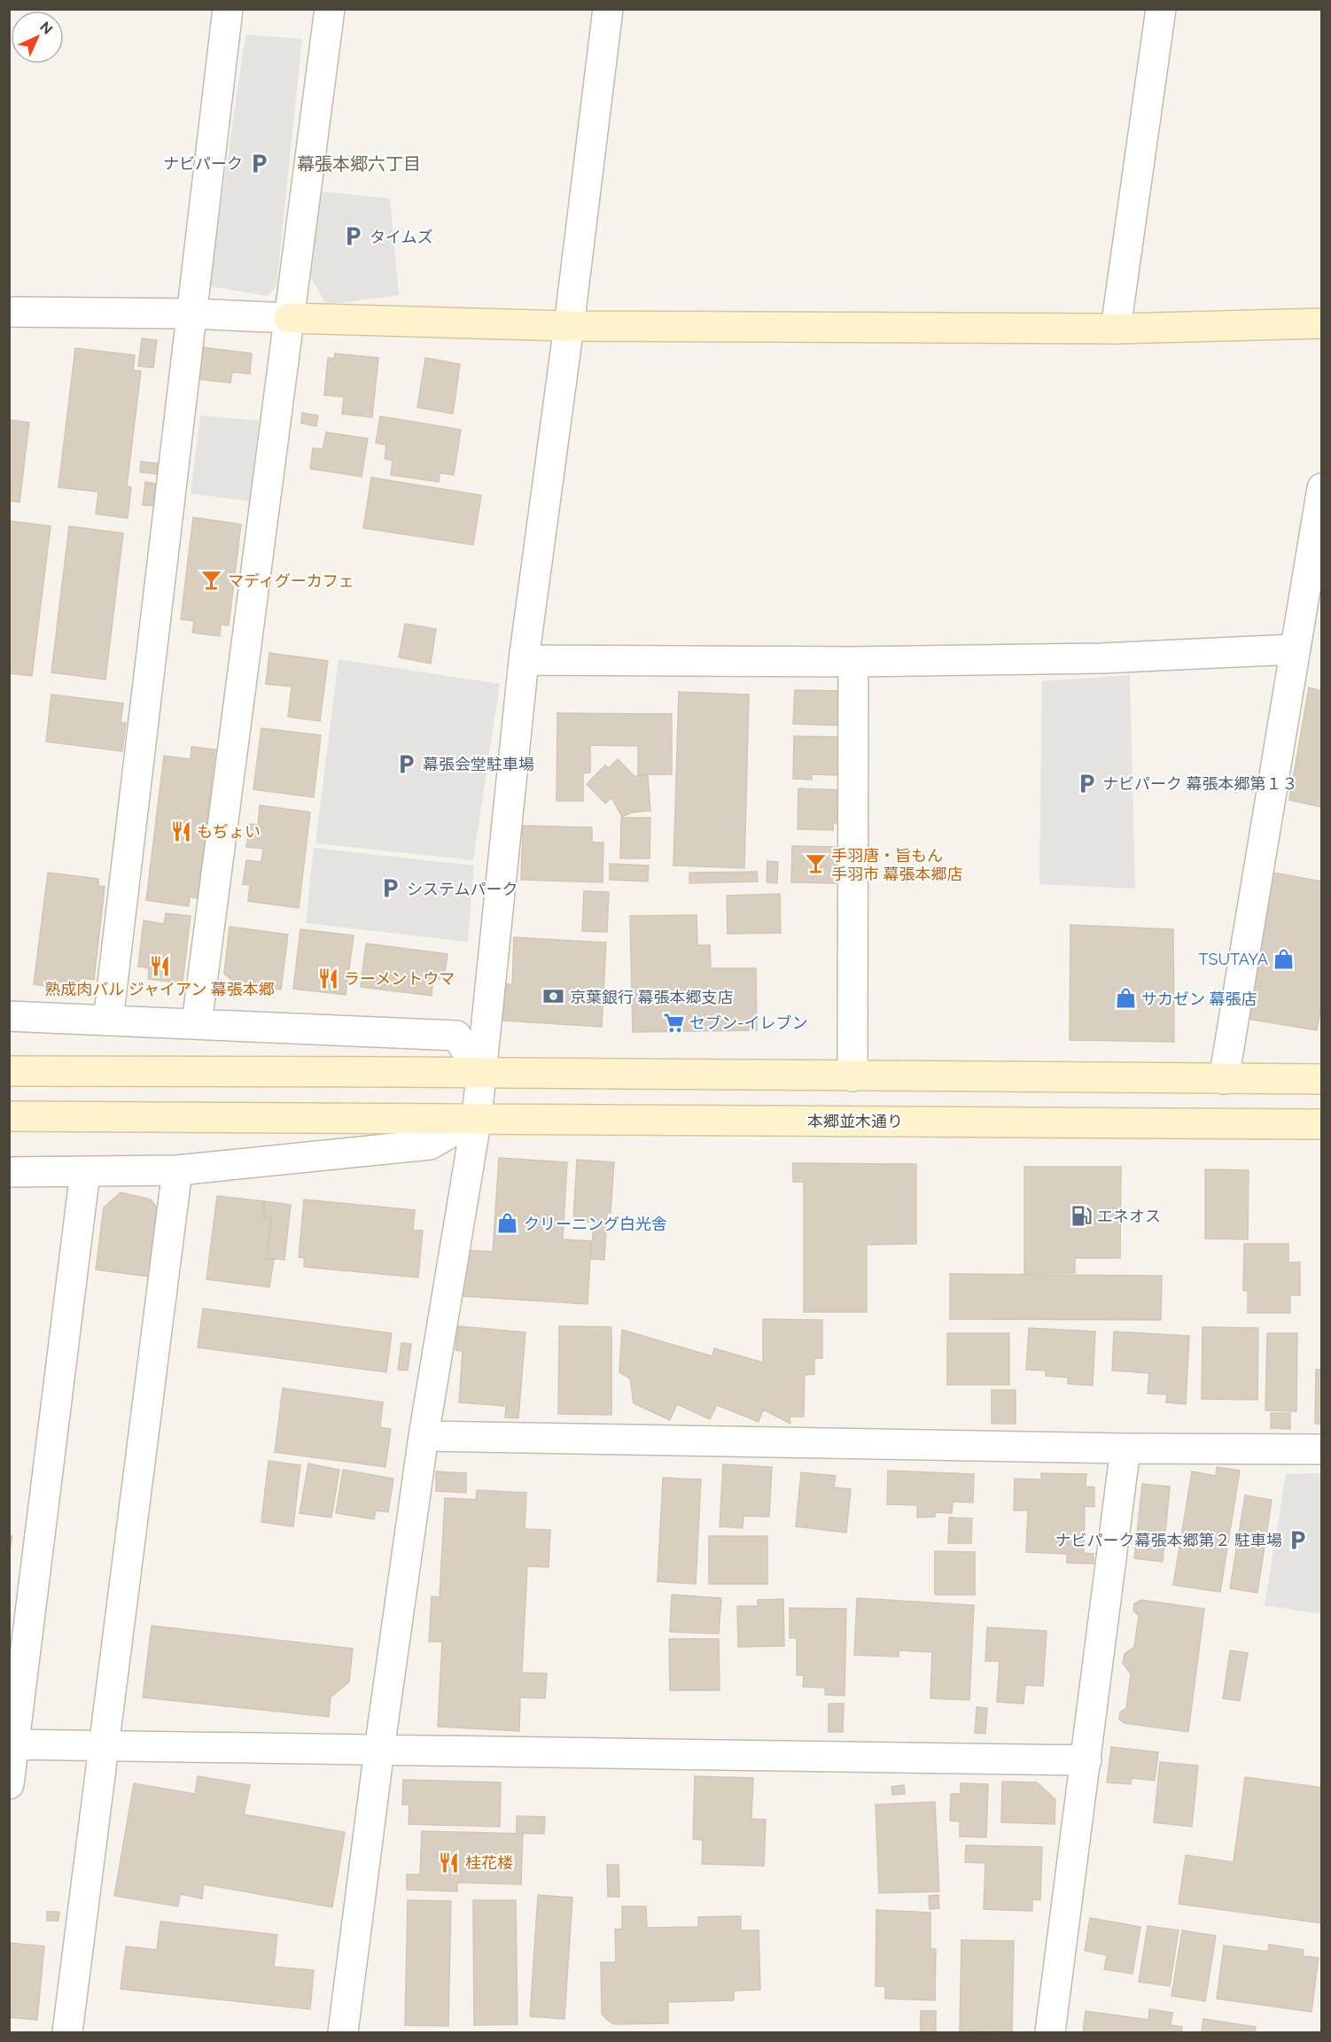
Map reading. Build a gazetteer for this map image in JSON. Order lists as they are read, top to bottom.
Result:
{
  "streets": {
    "street": ["本郷並木通り"]
  },
  "districts": ["幕張本郷六丁目"],
  "places": {
    "parking": [
      "ナビパーク",
      "タイムズ",
      "幕張会堂駐車場",
      "ナビパーク 幕張本郷第１３",
      "システムパーク",
      "ナビパーク幕張本郷第２ 駐車場"
    ],
    "bar": ["マディグーカフェ", "手羽唐・旨もん 手羽市 幕張本郷店"],
    "restaurant": [
      "もぢょい",
      "熟成肉バル ジャイアン 幕張本郷",
      "ラーメントウマ",
      "桂花楼"
    ],
    "shop": ["TSUTAYA", "サカゼン 幕張店", "クリーニング白光舎"],
    "bank": ["京葉銀行 幕張本郷支店"],
    "supermarket": ["セブン-イレブン"],
    "fuel station": ["エネオス"]
  },
  "north": "top right"
}
